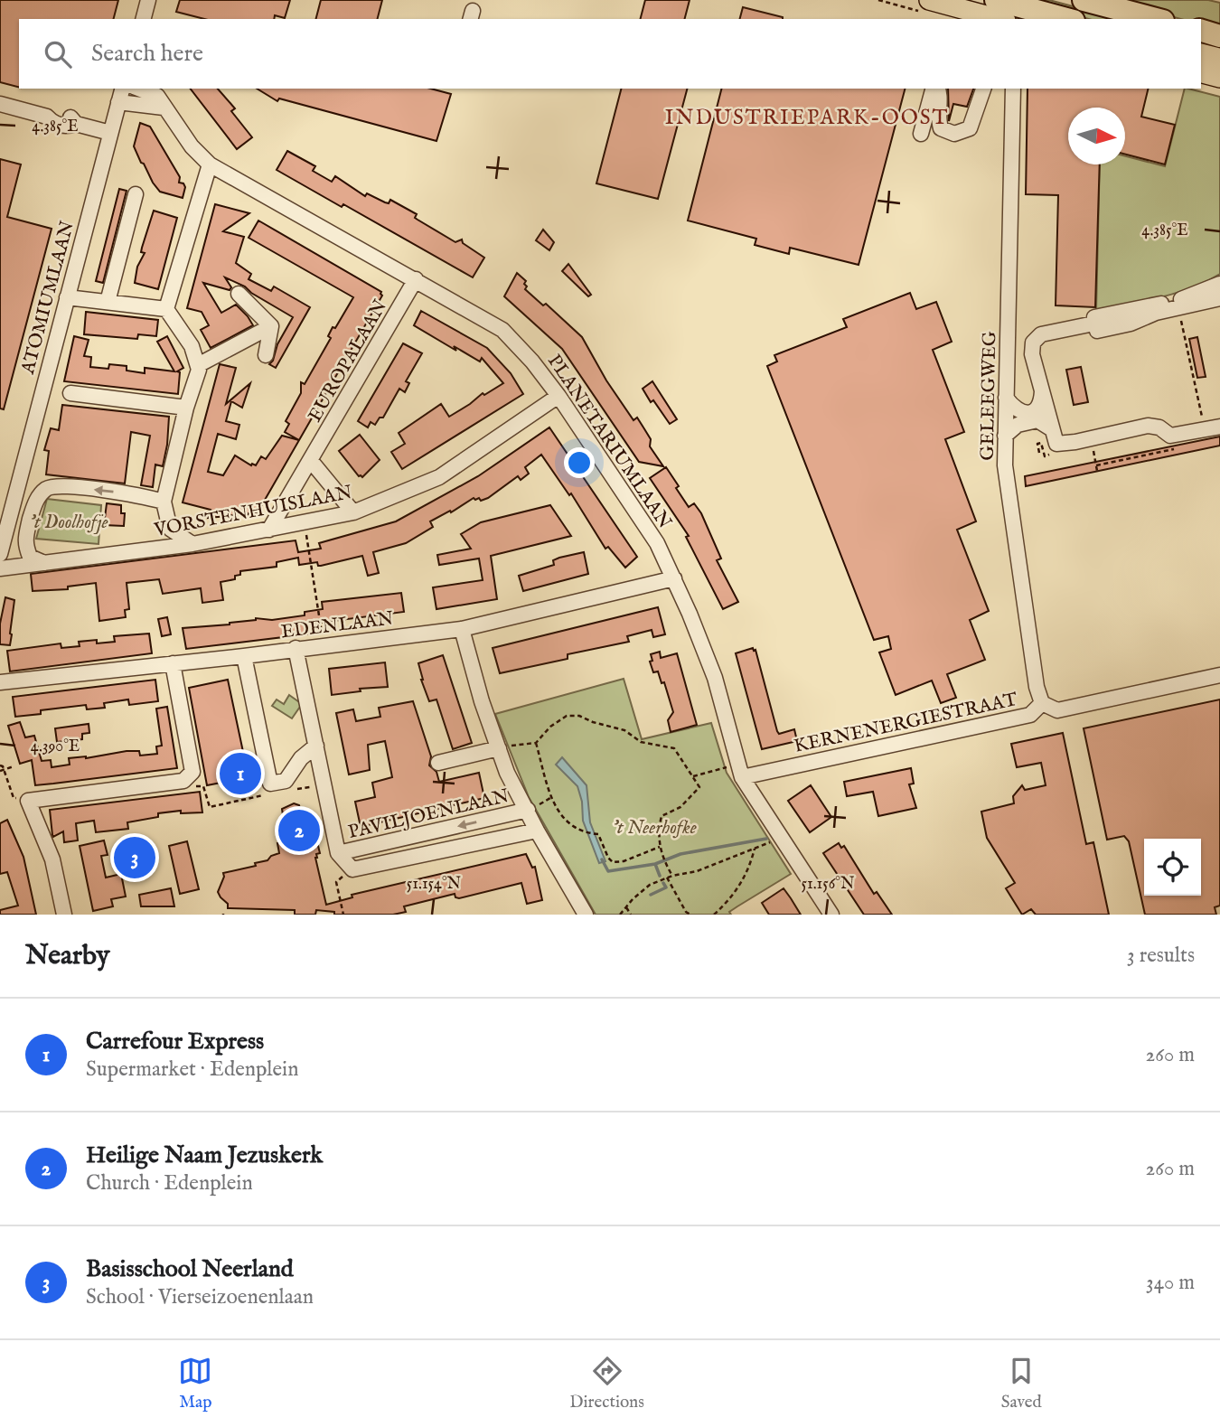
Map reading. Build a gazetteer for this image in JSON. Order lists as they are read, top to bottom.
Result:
{
  "streets": {
    "street": [
      "ATOMIUMLAAN",
      "EUROPALAAN",
      "GELEEGWEG",
      "PLANETARIUMLAAN",
      "VORSTENHUISLAAN",
      "EDENLAAN",
      "KERNENERGIESTRAAT",
      "PAVILJOENLAAN"
    ]
  },
  "crossings": [
    ["EUROPALAAN", "PLANETARIUMLAAN"],
    ["EUROPALAAN", "VORSTENHUISLAAN"],
    ["GELEEGWEG", "KERNENERGIESTRAAT"],
    ["PLANETARIUMLAAN", "VORSTENHUISLAAN"],
    ["PLANETARIUMLAAN", "EDENLAAN"],
    ["PLANETARIUMLAAN", "KERNENERGIESTRAAT"]
  ],
  "districts": ["INDUSTRIEPARK-OOST"],
  "parks": ["'t Doolhofje", "'t Neerhofke"],
  "north": "right",
  "page": {
    "search": "Search here",
    "pins": ["1", "2", "3"],
    "heading": ["Nearby", "3 results"],
    "list": [
      {
        "mark": "1",
        "name": "Carrefour Express",
        "note": "Supermarket · Edenplein",
        "value": "260 m"
      },
      {
        "mark": "2",
        "name": "Heilige Naam Jezuskerk",
        "note": "Church · Edenplein",
        "value": "260 m"
      },
      {
        "mark": "3",
        "name": "Basisschool Neerland",
        "note": "School · Vierseizoenenlaan",
        "value": "340 m"
      }
    ],
    "nav": ["Map", "Directions", "Saved"]
  },
  "coordinates": [
    "4.385°E",
    "4.390°E",
    "51.154°N",
    "51.156°N"
  ]
}
